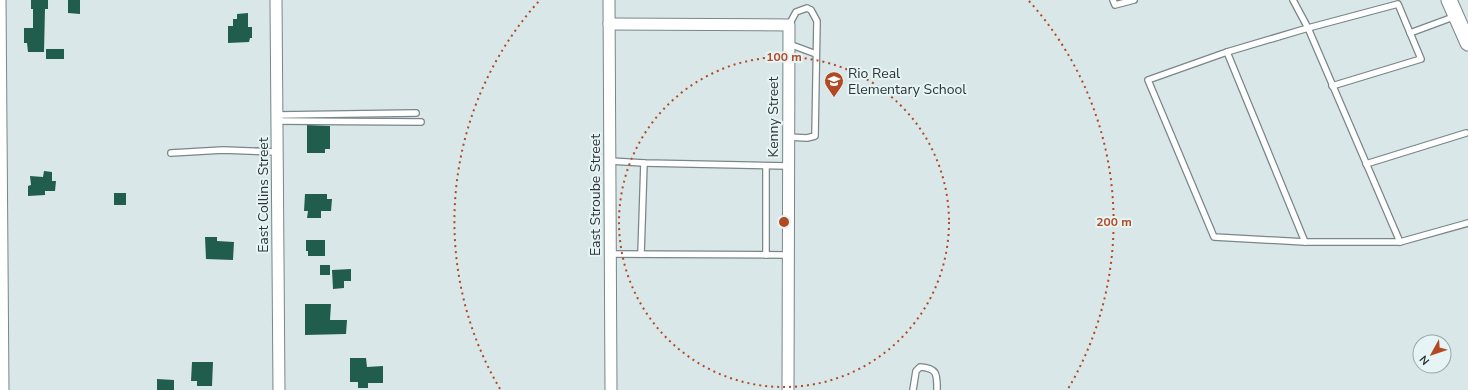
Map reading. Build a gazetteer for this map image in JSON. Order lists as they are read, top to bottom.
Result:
{
  "streets": {
    "street": ["Kenny Street", "East Collins Street", "East Stroube Street"]
  },
  "places": {
    "school or university": ["Rio Real Elementary School"]
  },
  "north": "bottom left",
  "rings": ["100 m", "200 m"]
}
